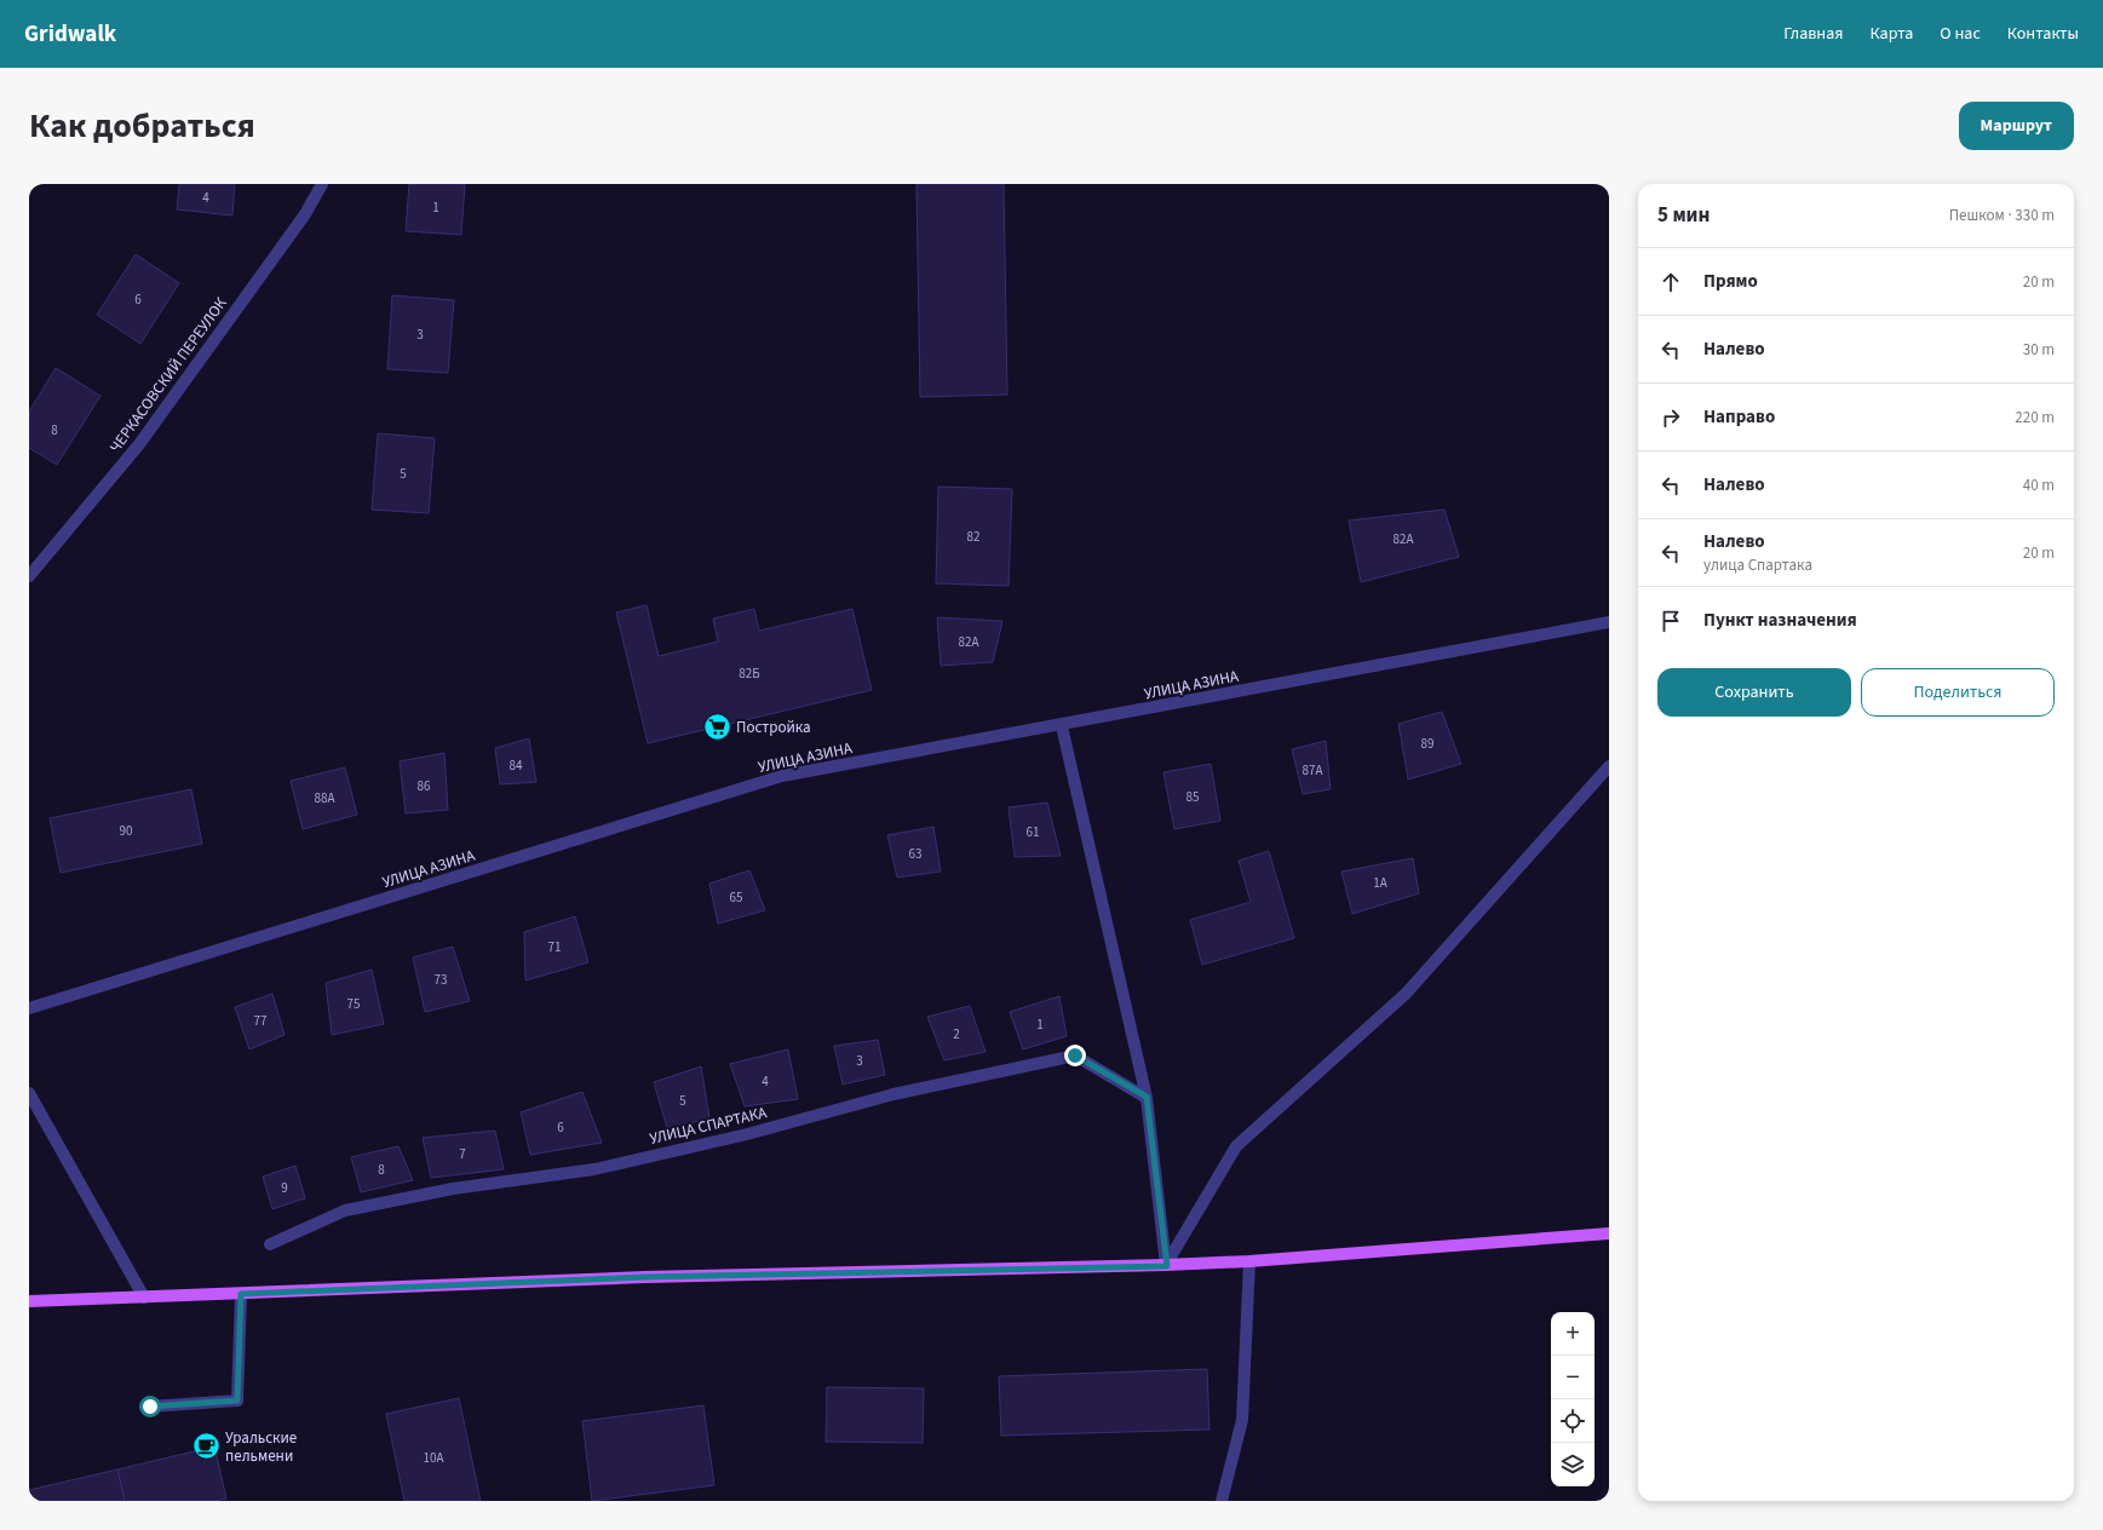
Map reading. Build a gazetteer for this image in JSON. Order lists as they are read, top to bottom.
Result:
{
  "streets": {
    "street": ["ЧЕРКАСОВСКИЙ ПЕРЕУЛОК", "УЛИЦА АЗИНА", "УЛИЦА СПАРТАКА"]
  },
  "places": {
    "supermarket": ["Постройка"],
    "cafe": ["Уральские пельмени"]
  },
  "house_numbers": [
    "4",
    "1",
    "6",
    "3",
    "8",
    "5",
    "82",
    "82А",
    "82А",
    "82Б",
    "89",
    "84",
    "87А",
    "86",
    "85",
    "88А",
    "90",
    "61",
    "63",
    "1А",
    "65",
    "71",
    "73",
    "75",
    "77",
    "1",
    "2",
    "3",
    "4",
    "5",
    "6",
    "7",
    "8",
    "9",
    "10А"
  ],
  "page": {
    "header": "Gridwalk",
    "nav": [
      "Главная",
      "Карта",
      "О нас",
      "Контакты"
    ],
    "title": "Как добраться",
    "buttons": [
      "Маршрут",
      ["Сохранить", "Поделиться"]
    ],
    "heading": ["5 мин", "Пешком · 330 m"],
    "list": [
      ["Прямо", "20 m"],
      ["Налево", "30 m"],
      ["Направо", "220 m"],
      ["Налево", "40 m"],
      ["Налево", "улица Спартака", "20 m"],
      "Пункт назначения"
    ],
    "map_buttons": ["+", "−"]
  }
}
